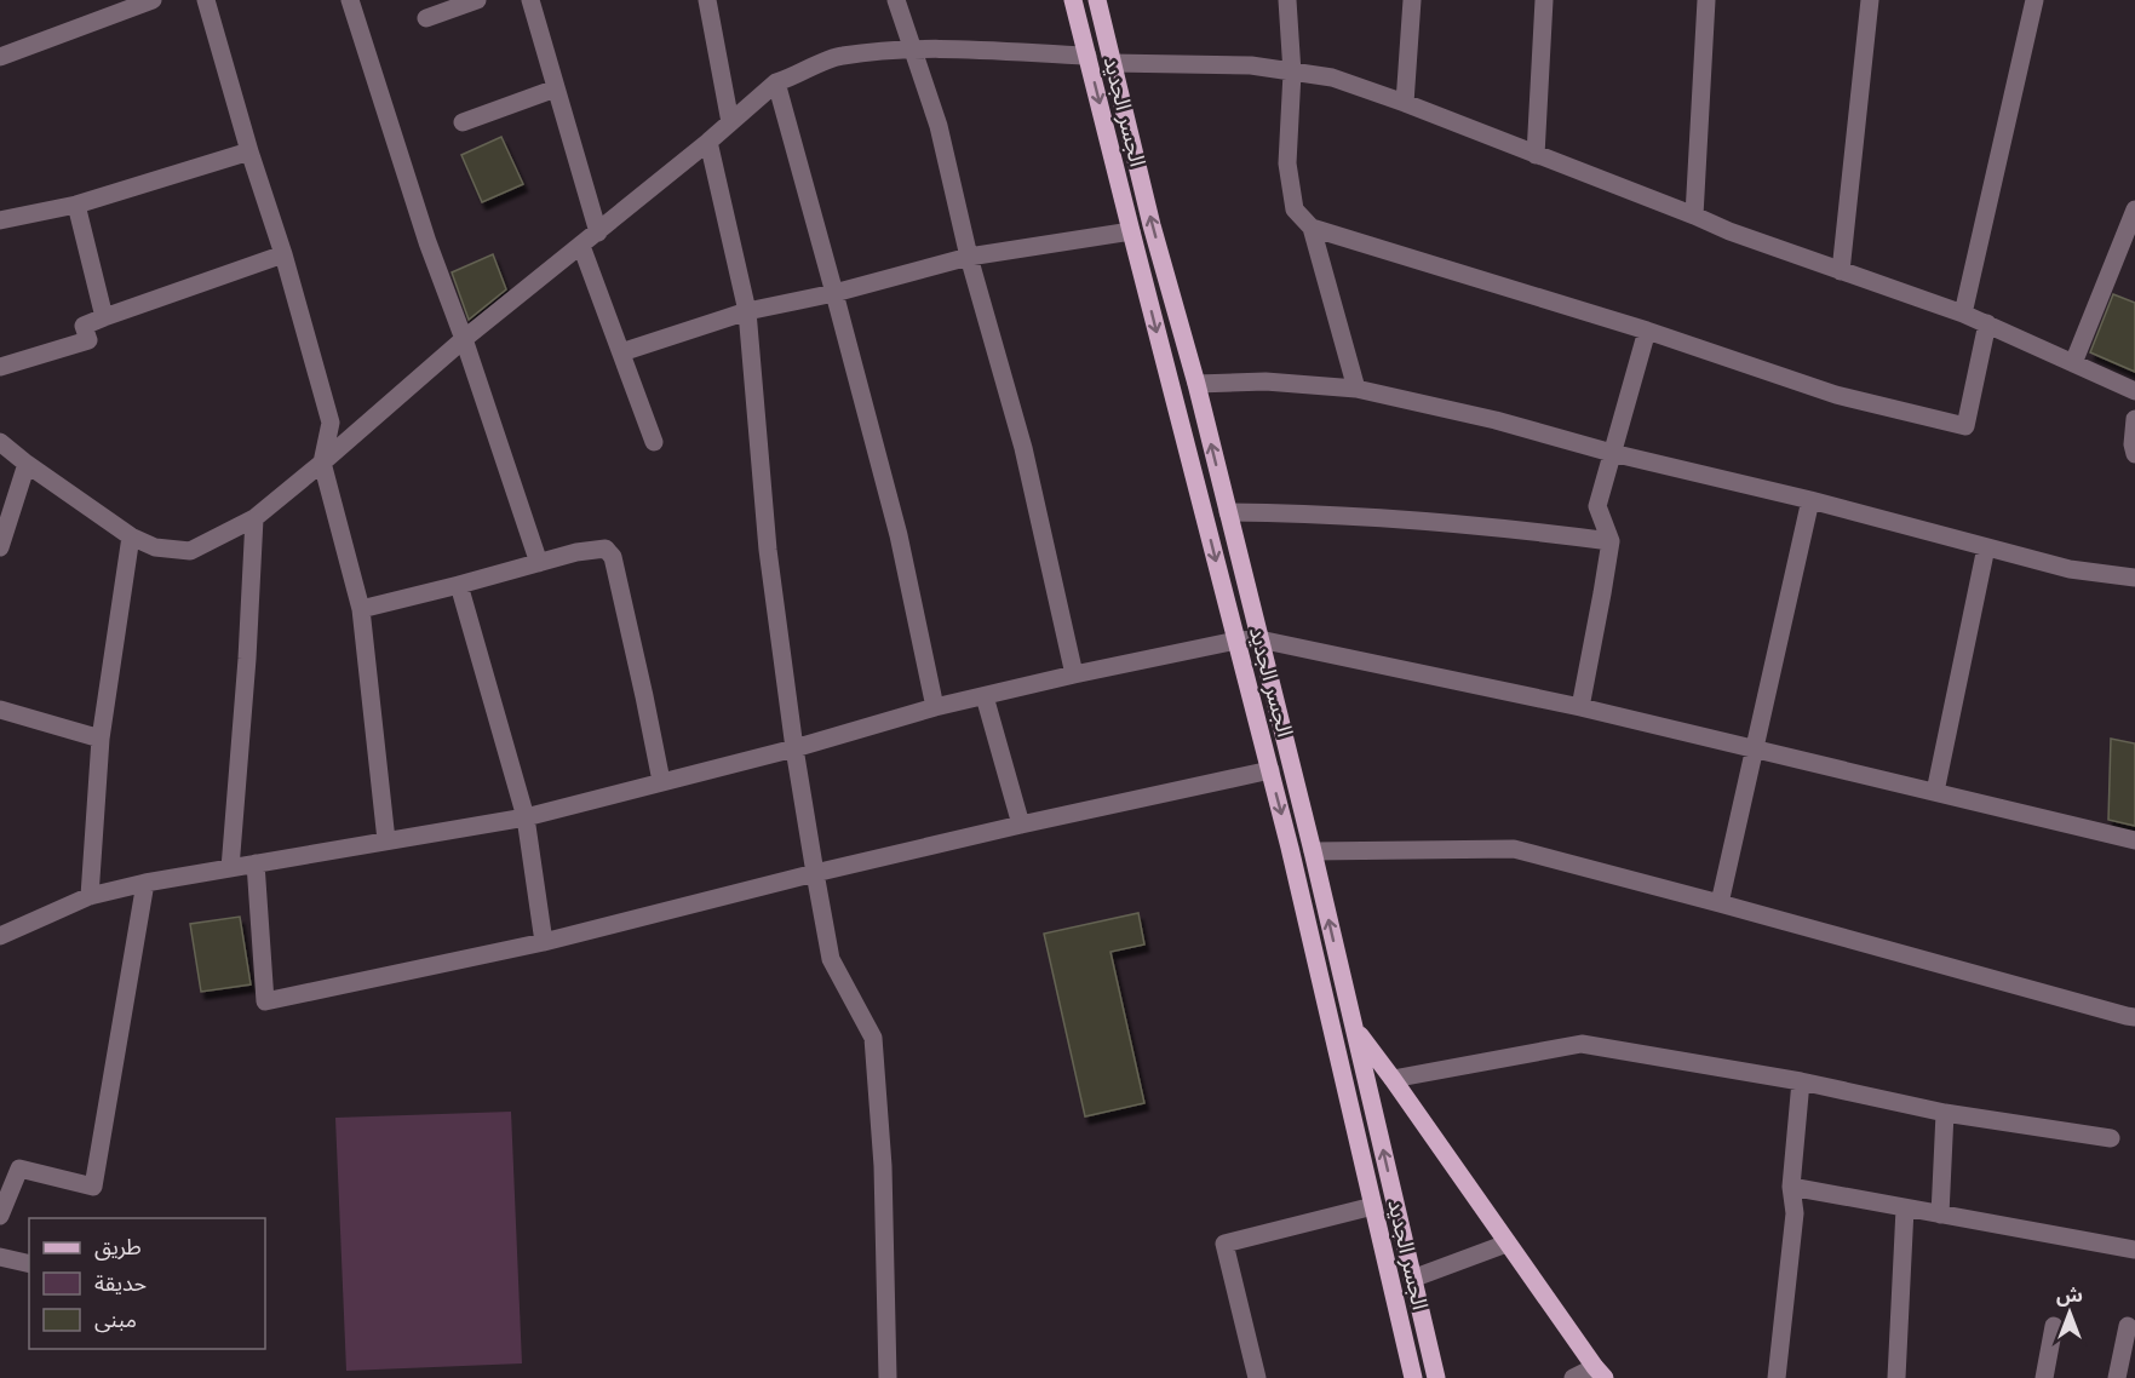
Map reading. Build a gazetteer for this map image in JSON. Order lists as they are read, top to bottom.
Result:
{
  "streets": {
    "main road": ["الجسر الجديد"]
  },
  "legend": ["طريق", "حديقة", "مبنى"],
  "north": "top"
}
